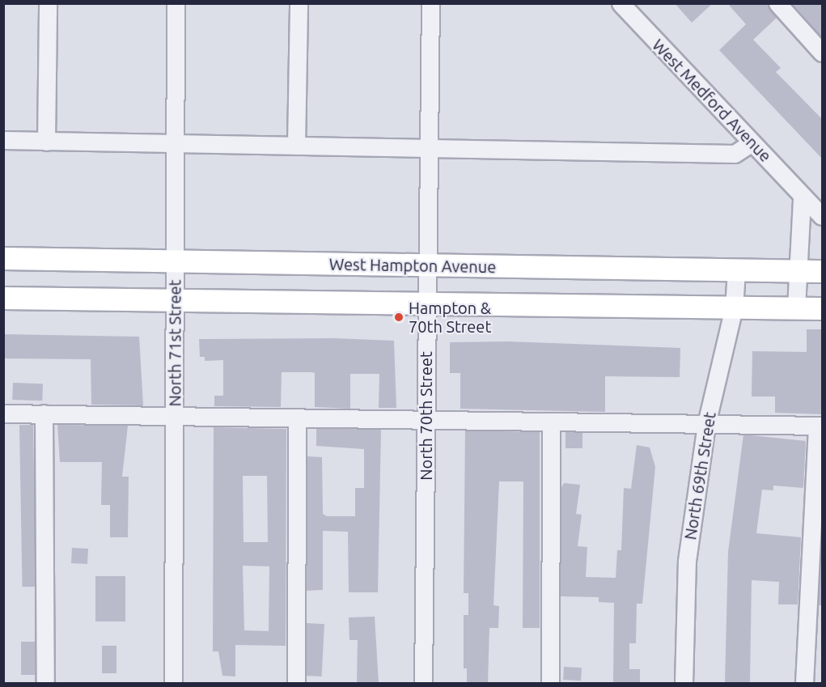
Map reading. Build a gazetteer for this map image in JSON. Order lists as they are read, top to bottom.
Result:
{
  "streets": {
    "main road": ["West Hampton Avenue"],
    "street": [
      "West Medford Avenue",
      "North 71st Street",
      "North 70th Street",
      "North 69th Street"
    ]
  },
  "crossings": [
    ["West Hampton Avenue", "North 71st Street"],
    ["West Hampton Avenue", "North 70th Street"],
    ["West Hampton Avenue", "North 69th Street"]
  ],
  "places": ["Hampton & 70th Street"]
}
